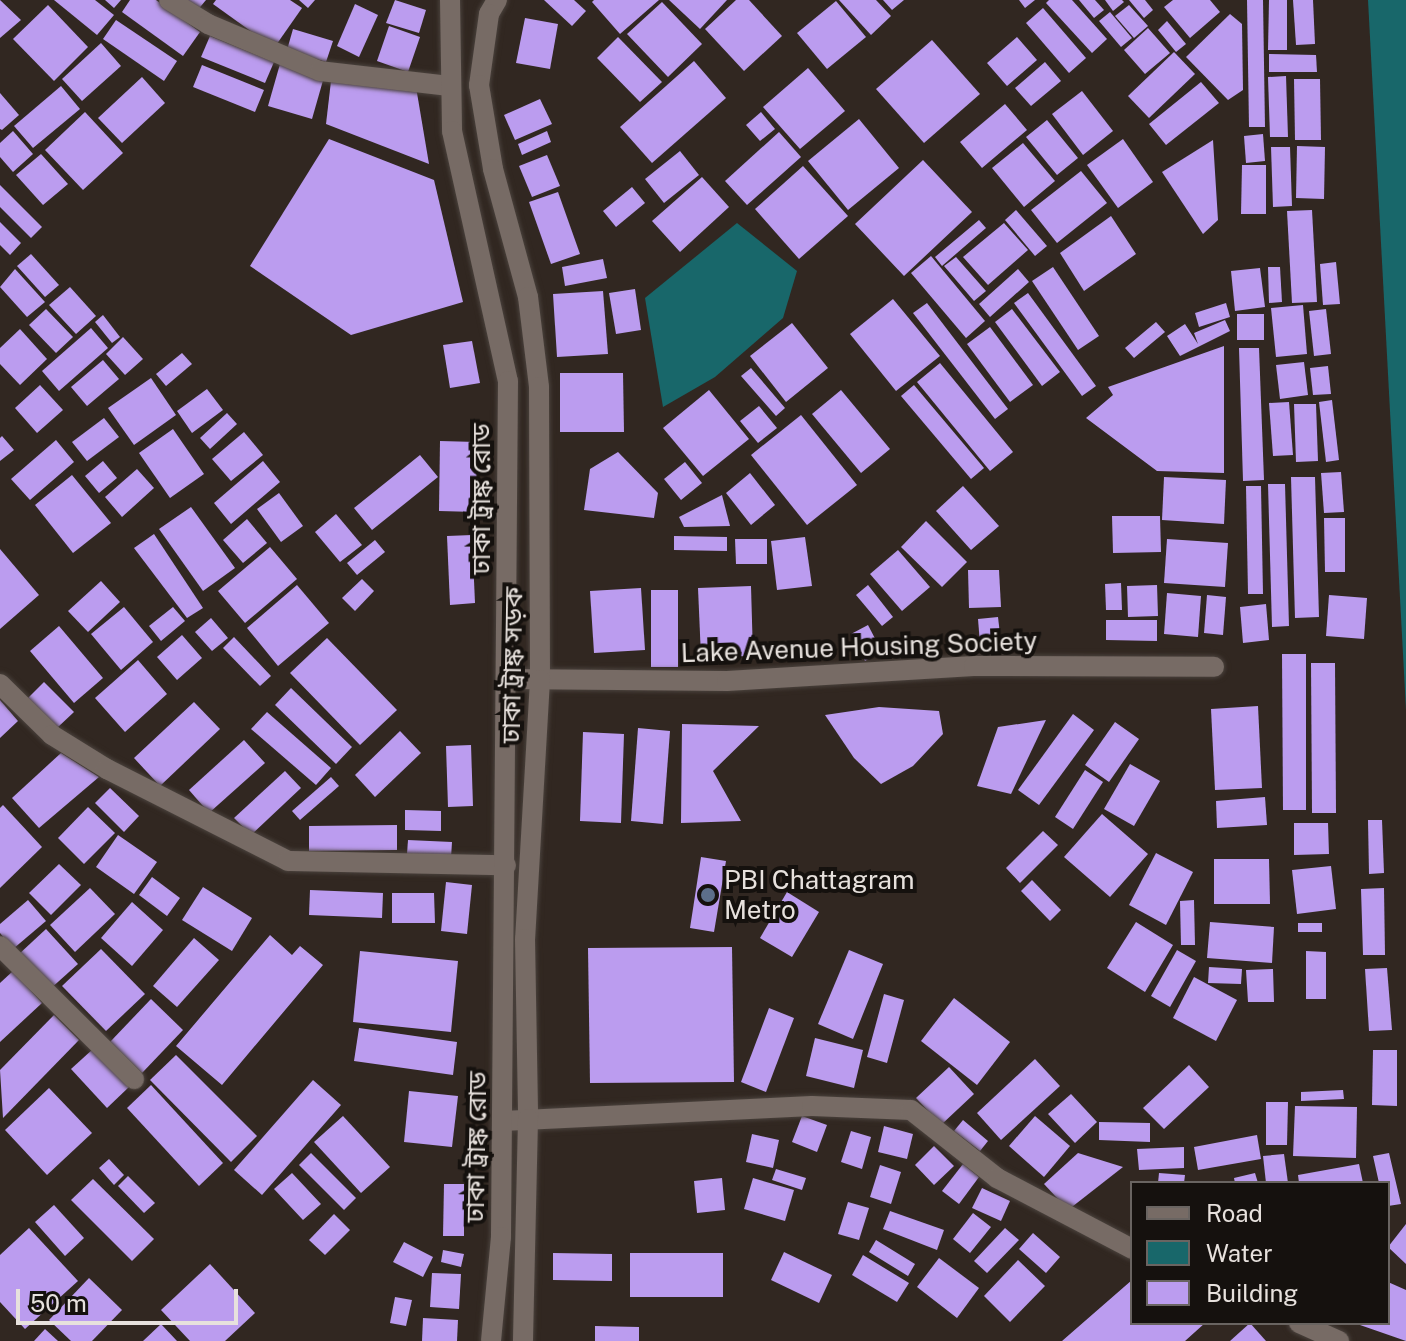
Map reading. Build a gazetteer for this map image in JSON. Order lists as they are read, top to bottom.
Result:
{
  "streets": {
    "main road": ["ঢাকা ট্রাঙ্ক রোড", "Lake Avenue Housing Society", "ঢাকা ট্রাঙ্ক সড়ক"]
  },
  "crossings": [
    ["ঢাকা ট্রাঙ্ক রোড", "Lake Avenue Housing Society"],
    ["Lake Avenue Housing Society", "ঢাকা ট্রাঙ্ক সড়ক"]
  ],
  "places": ["PBI Chattagram Metro"],
  "legend": ["Road", "Water", "Building"],
  "scale_bar": "50 m"
}
